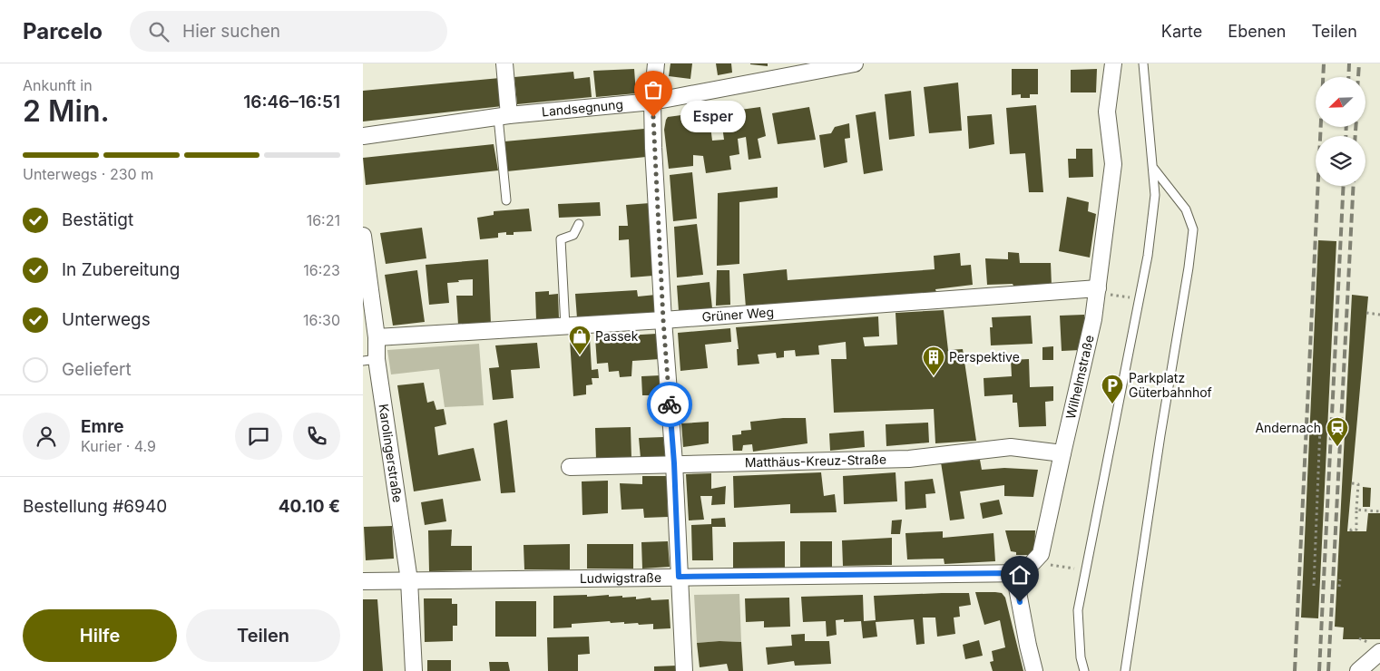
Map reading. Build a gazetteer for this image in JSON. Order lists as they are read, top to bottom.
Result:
{
  "streets": {
    "street": [
      "Landsegnung",
      "Grüner Weg",
      "Wilhelmstraße",
      "Karolingerstraße",
      "Matthäus-Kreuz-Straße",
      "Ludwigstraße"
    ]
  },
  "crossings": [
    ["Grüner Weg", "Wilhelmstraße"],
    ["Grüner Weg", "Karolingerstraße"],
    ["Wilhelmstraße", "Matthäus-Kreuz-Straße"],
    ["Wilhelmstraße", "Ludwigstraße"],
    ["Karolingerstraße", "Ludwigstraße"]
  ],
  "places": {
    "other": ["Esper"],
    "shop": ["Passek"],
    "building": ["Perspektive"],
    "parking": ["Parkplatz Güterbahnhof"],
    "station": ["Andernach"]
  },
  "north": "bottom left",
  "page": {
    "header": "Parcelo",
    "search": "Hier suchen",
    "nav": ["Karte", "Ebenen", "Teilen"],
    "heading": ["2 Min.", "Ankunft in", "16:46–16:51"],
    "panel": [
      "Emre",
      "Kurier · 4.9",
      "Bestellung #6940",
      "40.10 €"
    ],
    "bubble": "Esper",
    "bar": "Unterwegs · 230 m",
    "list": [
      ["Bestätigt", "16:21"],
      ["In Zubereitung", "16:23"],
      ["Unterwegs", "16:30"],
      "Geliefert"
    ],
    "buttons": ["Hilfe", "Teilen"]
  }
}
